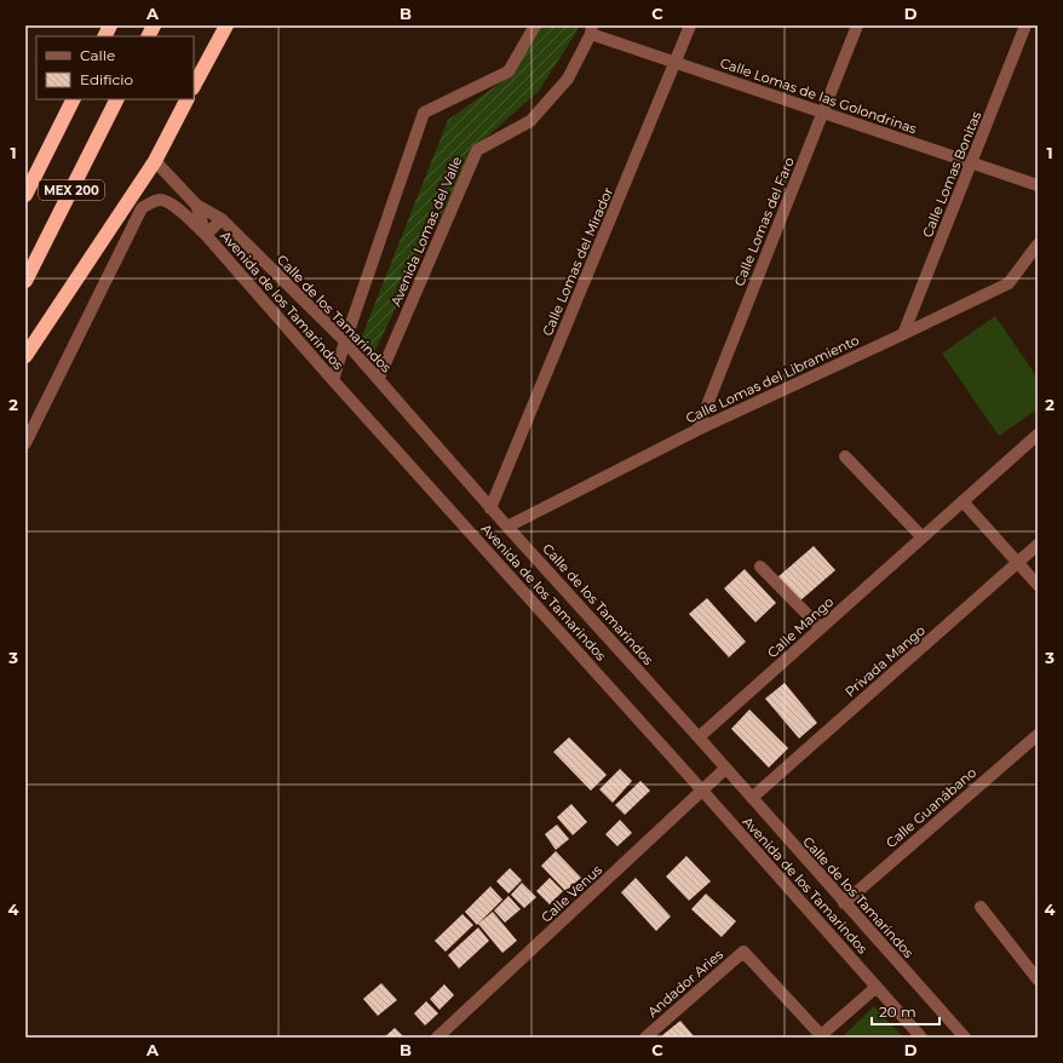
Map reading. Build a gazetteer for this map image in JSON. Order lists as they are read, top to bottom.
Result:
{
  "streets": {
    "highway": ["MEX 200"],
    "street": [
      "Calle Lomas de las Golondrinas",
      "Calle Lomas Bonitas",
      "Calle Lomas del Faro",
      "Avenida Lomas del Valle",
      "Calle Lomas del Mirador",
      "Avenida de los Tamarindos",
      "Calle de los Tamarindos",
      "Calle Lomas del Libramiento",
      "Calle Mango",
      "Privada Mango",
      "Calle Guanábano",
      "Calle Venus",
      "Andador Aries"
    ]
  },
  "crossings": [
    ["Calle Lomas de las Golondrinas", "Calle Lomas Bonitas"],
    ["Calle Lomas de las Golondrinas", "Calle Lomas del Faro"],
    ["Calle Lomas de las Golondrinas", "Avenida Lomas del Valle"],
    ["Calle Lomas de las Golondrinas", "Calle Lomas del Mirador"],
    ["Calle Lomas Bonitas", "Calle Lomas del Libramiento"],
    ["Calle Lomas del Faro", "Calle Lomas del Libramiento"],
    ["Avenida Lomas del Valle", "Calle de los Tamarindos"],
    ["Calle Lomas del Mirador", "Calle de los Tamarindos"],
    ["Avenida de los Tamarindos", "Calle de los Tamarindos"],
    ["Avenida de los Tamarindos", "Calle Venus"],
    ["Calle de los Tamarindos", "Calle Lomas del Libramiento"],
    ["Calle de los Tamarindos", "Calle Mango"],
    ["Calle de los Tamarindos", "Privada Mango"],
    ["Calle de los Tamarindos", "Calle Guanábano"],
    ["Calle de los Tamarindos", "Calle Venus"]
  ],
  "legend": ["Calle", "Edificio"],
  "scale_bar": "20 m",
  "grid": {
    "columns": [
      "A",
      "B",
      "C",
      "D"
    ],
    "rows": [
      "1",
      "2",
      "3",
      "4"
    ]
  }
}
